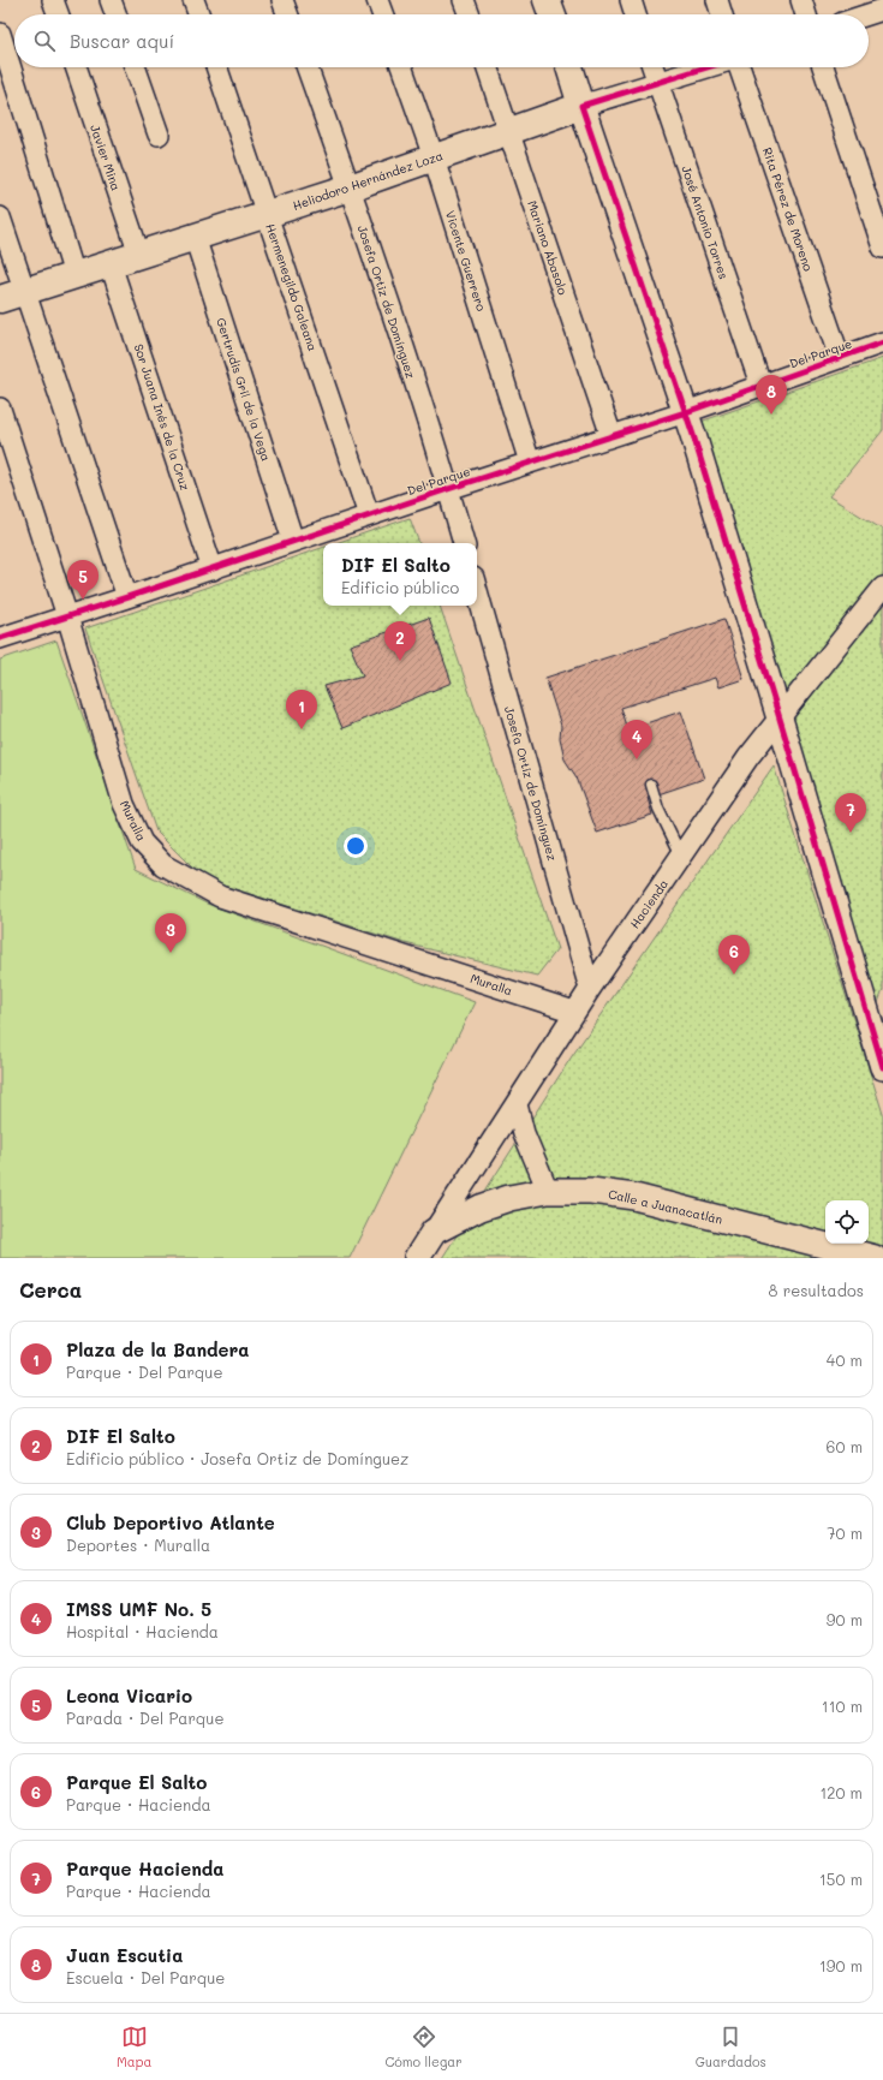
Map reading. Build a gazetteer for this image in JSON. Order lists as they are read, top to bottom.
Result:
{
  "streets": {
    "main road": ["Heliodoro Hernández Loza"],
    "street": [
      "Javier Mina",
      "Rita Pérez de Moreno",
      "José Antonio Torres",
      "Mariano Abasolo",
      "Vicente Guerrero",
      "Hermenegildo Galeana",
      "Josefa Ortiz de Domínguez",
      "Del Parque",
      "Gertrudis Gril de la Vega",
      "Sor Juana Inés de la Cruz",
      "Muralla",
      "Hacienda",
      "Calle a Juanacatlán"
    ]
  },
  "crossings": [
    ["Javier Mina", "Heliodoro Hernández Loza"],
    ["Heliodoro Hernández Loza", "José Antonio Torres"],
    ["Heliodoro Hernández Loza", "Mariano Abasolo"],
    ["Heliodoro Hernández Loza", "Vicente Guerrero"],
    ["Heliodoro Hernández Loza", "Hermenegildo Galeana"],
    ["Heliodoro Hernández Loza", "Josefa Ortiz de Domínguez"],
    ["Heliodoro Hernández Loza", "Gertrudis Gril de la Vega"],
    ["Heliodoro Hernández Loza", "Sor Juana Inés de la Cruz"],
    ["Rita Pérez de Moreno", "Del Parque"],
    ["José Antonio Torres", "Del Parque"],
    ["Mariano Abasolo", "Del Parque"],
    ["Vicente Guerrero", "Del Parque"],
    ["Hermenegildo Galeana", "Del Parque"],
    ["Josefa Ortiz de Domínguez", "Del Parque"],
    ["Josefa Ortiz de Domínguez", "Hacienda"],
    ["Del Parque", "Gertrudis Gril de la Vega"],
    ["Del Parque", "Sor Juana Inés de la Cruz"],
    ["Del Parque", "Muralla"],
    ["Muralla", "Hacienda"],
    ["Hacienda", "Calle a Juanacatlán"]
  ],
  "page": {
    "search": "Buscar aquí",
    "pins": [
      "8",
      "5",
      "2",
      "1",
      "4",
      "7",
      "3",
      "6"
    ],
    "popup": ["DIF El Salto", "Edificio público"],
    "heading": ["Cerca", "8 resultados"],
    "list": [
      {
        "mark": "1",
        "name": "Plaza de la Bandera",
        "note": "Parque · Del Parque",
        "value": "40 m"
      },
      {
        "mark": "2",
        "name": "DIF El Salto",
        "note": "Edificio público · Josefa Ortiz de Domínguez",
        "value": "60 m"
      },
      {
        "mark": "3",
        "name": "Club Deportivo Atlante",
        "note": "Deportes · Muralla",
        "value": "70 m"
      },
      {
        "mark": "4",
        "name": "IMSS UMF No. 5",
        "note": "Hospital · Hacienda",
        "value": "90 m"
      },
      {
        "mark": "5",
        "name": "Leona Vicario",
        "note": "Parada · Del Parque",
        "value": "110 m"
      },
      {
        "mark": "6",
        "name": "Parque El Salto",
        "note": "Parque · Hacienda",
        "value": "120 m"
      },
      {
        "mark": "7",
        "name": "Parque Hacienda",
        "note": "Parque · Hacienda",
        "value": "150 m"
      },
      {
        "mark": "8",
        "name": "Juan Escutia",
        "note": "Escuela · Del Parque",
        "value": "190 m"
      }
    ],
    "nav": ["Mapa", "Cómo llegar", "Guardados"]
  }
}
